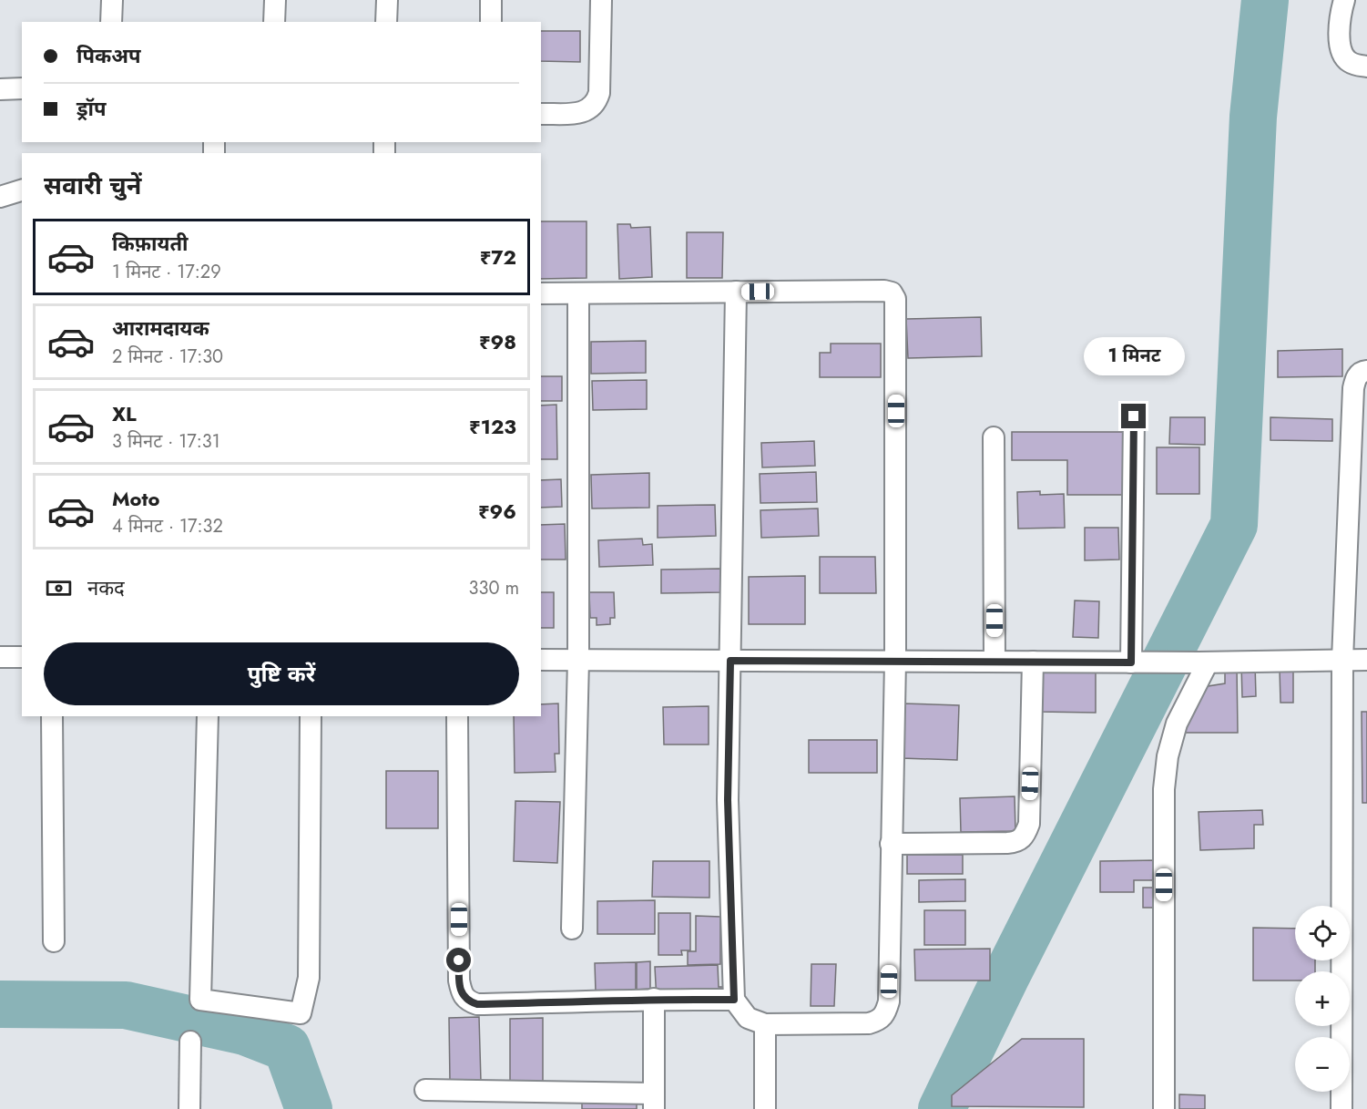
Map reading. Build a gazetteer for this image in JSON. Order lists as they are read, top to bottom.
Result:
{
  "page": {
    "banner": ["पिकअप", "ड्रॉप"],
    "heading": "सवारी चुनें",
    "list": [
      {
        "name": "किफ़ायती",
        "note": "1 मिनट · 17:29",
        "value": "₹72"
      },
      {
        "name": "आरामदायक",
        "note": "2 मिनट · 17:30",
        "value": "₹98"
      },
      {
        "name": "XL",
        "note": "3 मिनट · 17:31",
        "value": "₹123"
      },
      {
        "name": "Moto",
        "note": "4 मिनट · 17:32",
        "value": "₹96"
      }
    ],
    "bubble": "1 मिनट",
    "pay": ["नकद", "330 m"],
    "buttons": "पुष्टि करें",
    "map_buttons": ["+", "−"]
  }
}
